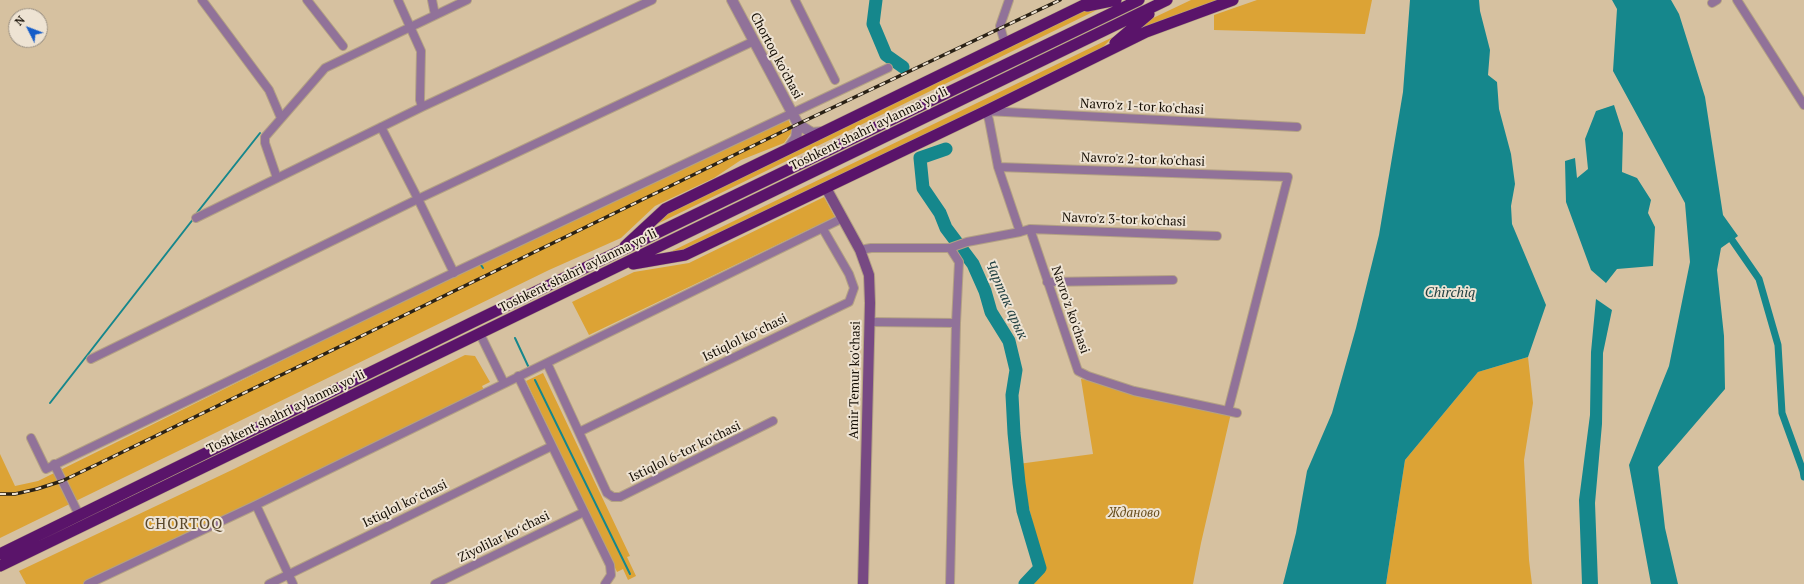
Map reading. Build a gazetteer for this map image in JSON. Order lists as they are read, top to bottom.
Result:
{
  "streets": {
    "highway": ["Toshkent shahri aylanma yoʻli"],
    "main road": ["Amir Temur ko'chasi"],
    "street": [
      "Chortoq ko'chasi",
      "Navro'z 1-tor ko'chasi",
      "Navro'z 2-tor ko'chasi",
      "Navro'z 3-tor ko'chasi",
      "Navro'z ko'chasi",
      "Istiqlol koʻchasi",
      "Istiqlol 6-tor ko'chasi",
      "Ziyolilar koʻchasi"
    ]
  },
  "crossings": [
    ["Navro'z 2-tor ko'chasi", "Navro'z ko'chasi"],
    ["Navro'z 3-tor ko'chasi", "Navro'z ko'chasi"],
    ["Istiqlol koʻchasi", "Istiqlol 6-tor ko'chasi"]
  ],
  "districts": ["CHORTOQ"],
  "water": ["Chirchiq", "Чартак арык"],
  "parks": ["Жданово"],
  "north": "top left"
}
